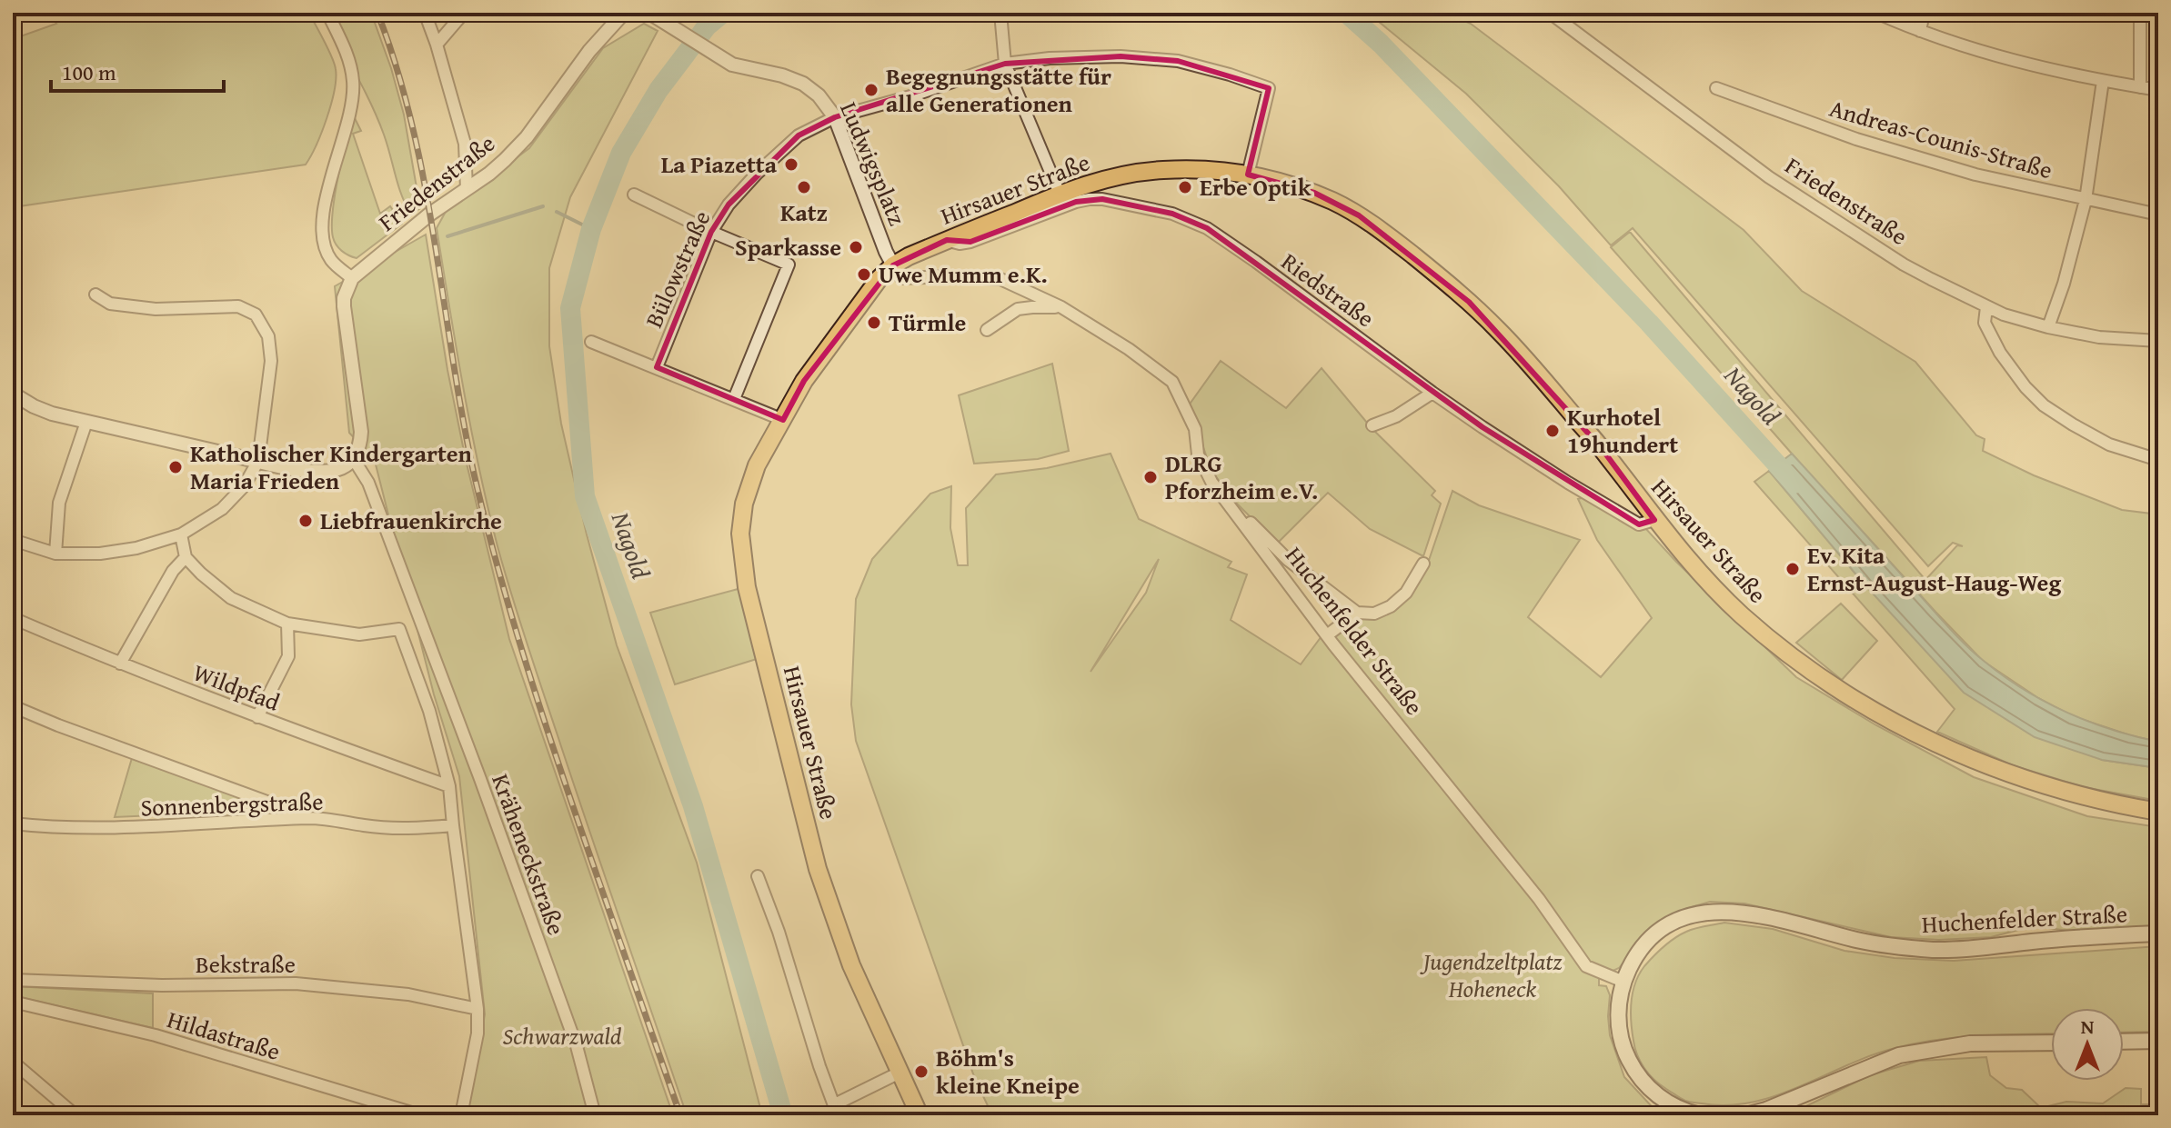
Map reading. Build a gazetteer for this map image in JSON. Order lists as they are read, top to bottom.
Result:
{
  "streets": {
    "main road": ["Hirsauer Straße", "Huchenfelder Straße"],
    "street": [
      "Andreas-Counis-Straße",
      "Ludwigsplatz",
      "Friedenstraße",
      "Bülowstraße",
      "Riedstraße",
      "Wildpfad",
      "Sonnenbergstraße",
      "Kräheneckstraße",
      "Bekstraße",
      "Hildastraße"
    ]
  },
  "crossings": [
    ["Ludwigsplatz", "Hirsauer Straße"],
    ["Ludwigsplatz", "Bülowstraße"],
    ["Ludwigsplatz", "Huchenfelder Straße"],
    ["Hirsauer Straße", "Bülowstraße"],
    ["Hirsauer Straße", "Riedstraße"],
    ["Hirsauer Straße", "Huchenfelder Straße"]
  ],
  "water": ["Nagold"],
  "parks": ["Jugendzeltplatz Hoheneck", "Schwarzwald"],
  "places": [
    "Begegnungsstätte für alle Generationen",
    "La Piazetta",
    "Katz",
    "Erbe Optik",
    "Sparkasse",
    "Uwe Mumm e.K.",
    "Türmle",
    "Kurhotel 19hundert",
    "Katholischer Kindergarten Maria Frieden",
    "DLRG Pforzheim e.V.",
    "Liebfrauenkirche",
    "Ev. Kita Ernst-August-Haug-Weg",
    "Böhm's kleine Kneipe"
  ],
  "scale_bar": "100 m",
  "north": "top"
}
